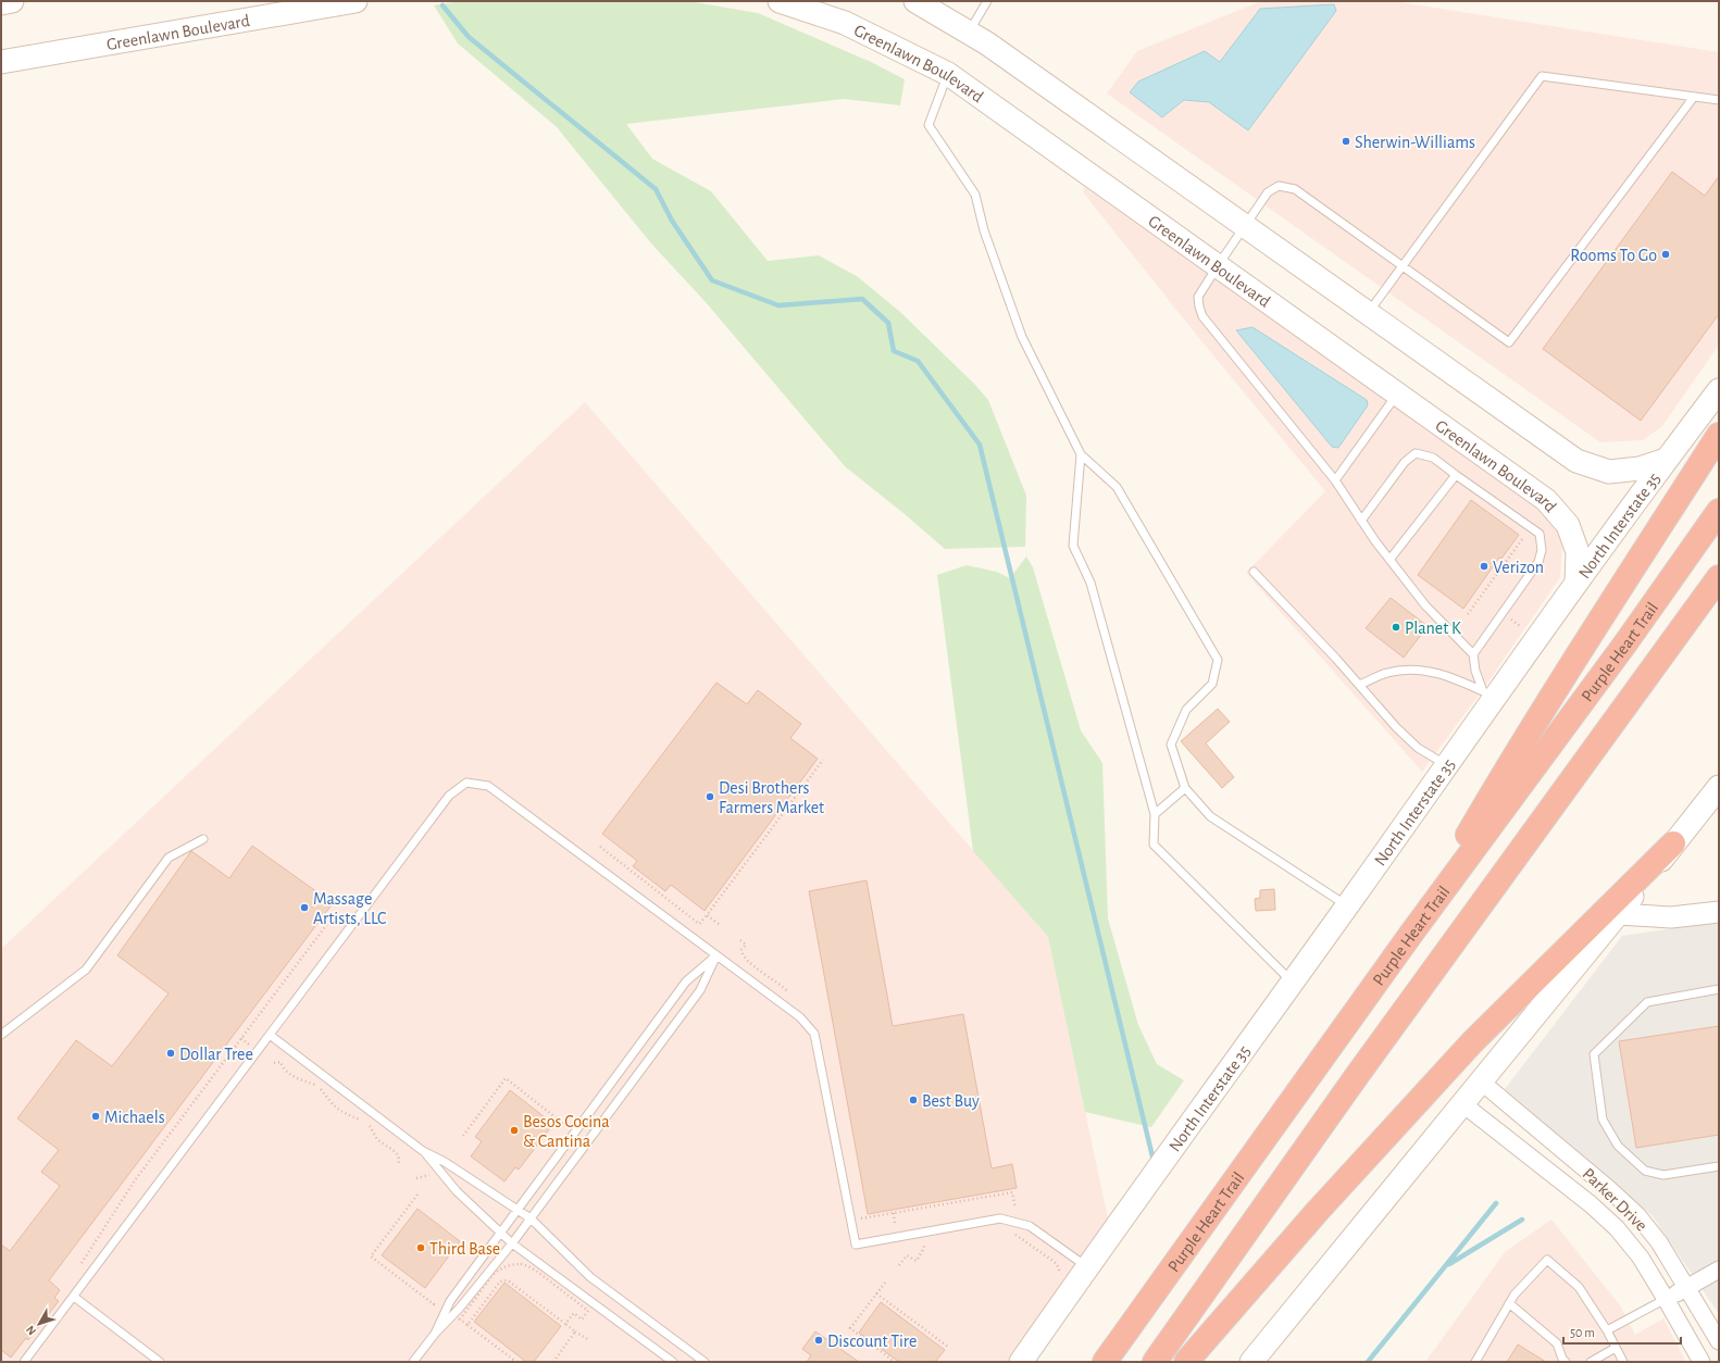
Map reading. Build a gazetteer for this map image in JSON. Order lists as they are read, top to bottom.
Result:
{
  "streets": {
    "highway": ["Purple Heart Trail"],
    "main road": ["Greenlawn Boulevard", "North Interstate 35"],
    "street": ["Parker Drive"]
  },
  "crossings": [
    ["Greenlawn Boulevard", "North Interstate 35"]
  ],
  "places": [
    "Sherwin-Williams",
    "Rooms To Go",
    "Verizon",
    "Planet K",
    "Desi Brothers Farmers Market",
    "Massage Artists, LLC",
    "Dollar Tree",
    "Best Buy",
    "Michaels",
    "Besos Cocina & Cantina",
    "Third Base",
    "Discount Tire"
  ],
  "scale_bar": "50 m",
  "north": "bottom left"
}
